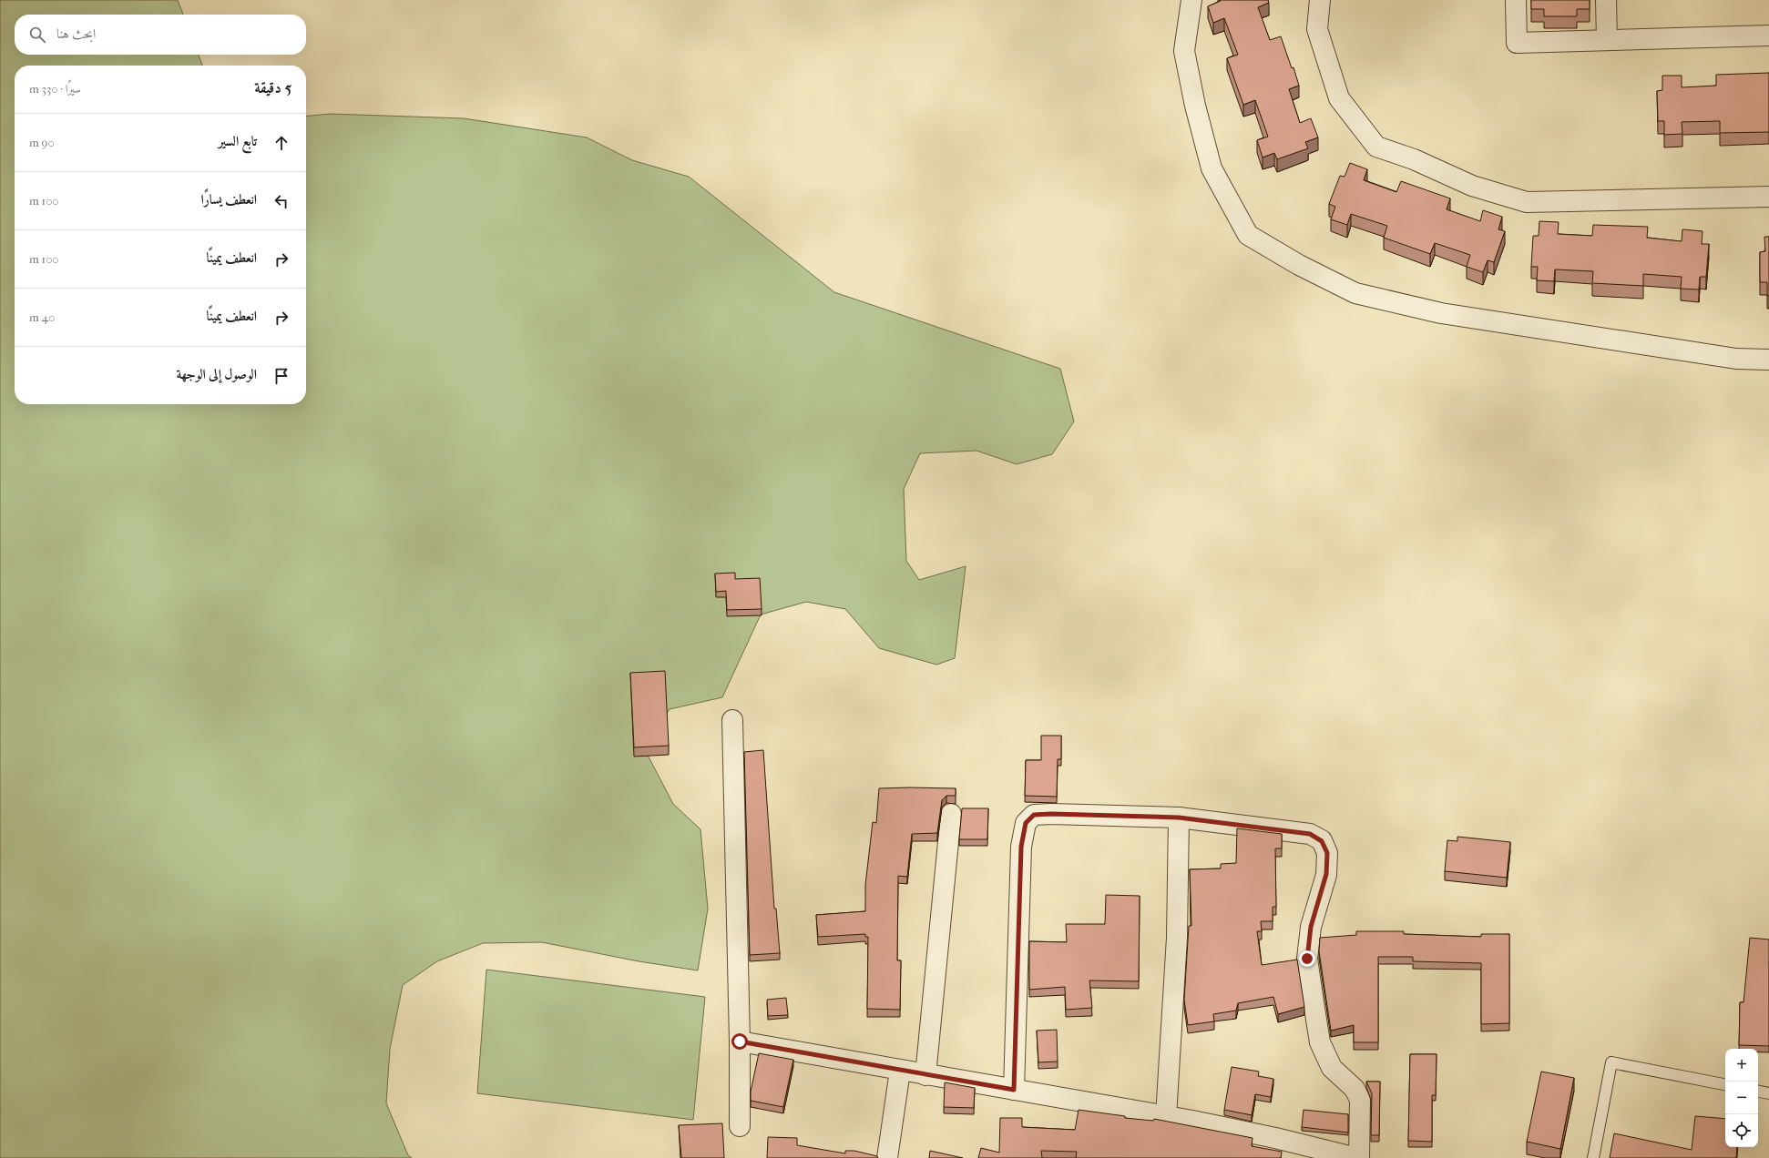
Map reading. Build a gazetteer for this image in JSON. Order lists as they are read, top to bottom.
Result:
{
  "page": {
    "search": "ابحث هنا",
    "heading": ["5 دقيقة", "سيرًا · 330 m"],
    "list": [
      ["تابع السير", "90 m"],
      ["انعطف يسارًا", "100 m"],
      ["انعطف يمينًا", "100 m"],
      ["انعطف يمينًا", "40 m"],
      "الوصول إلى الوجهة"
    ],
    "map_buttons": ["+", "−"]
  }
}
